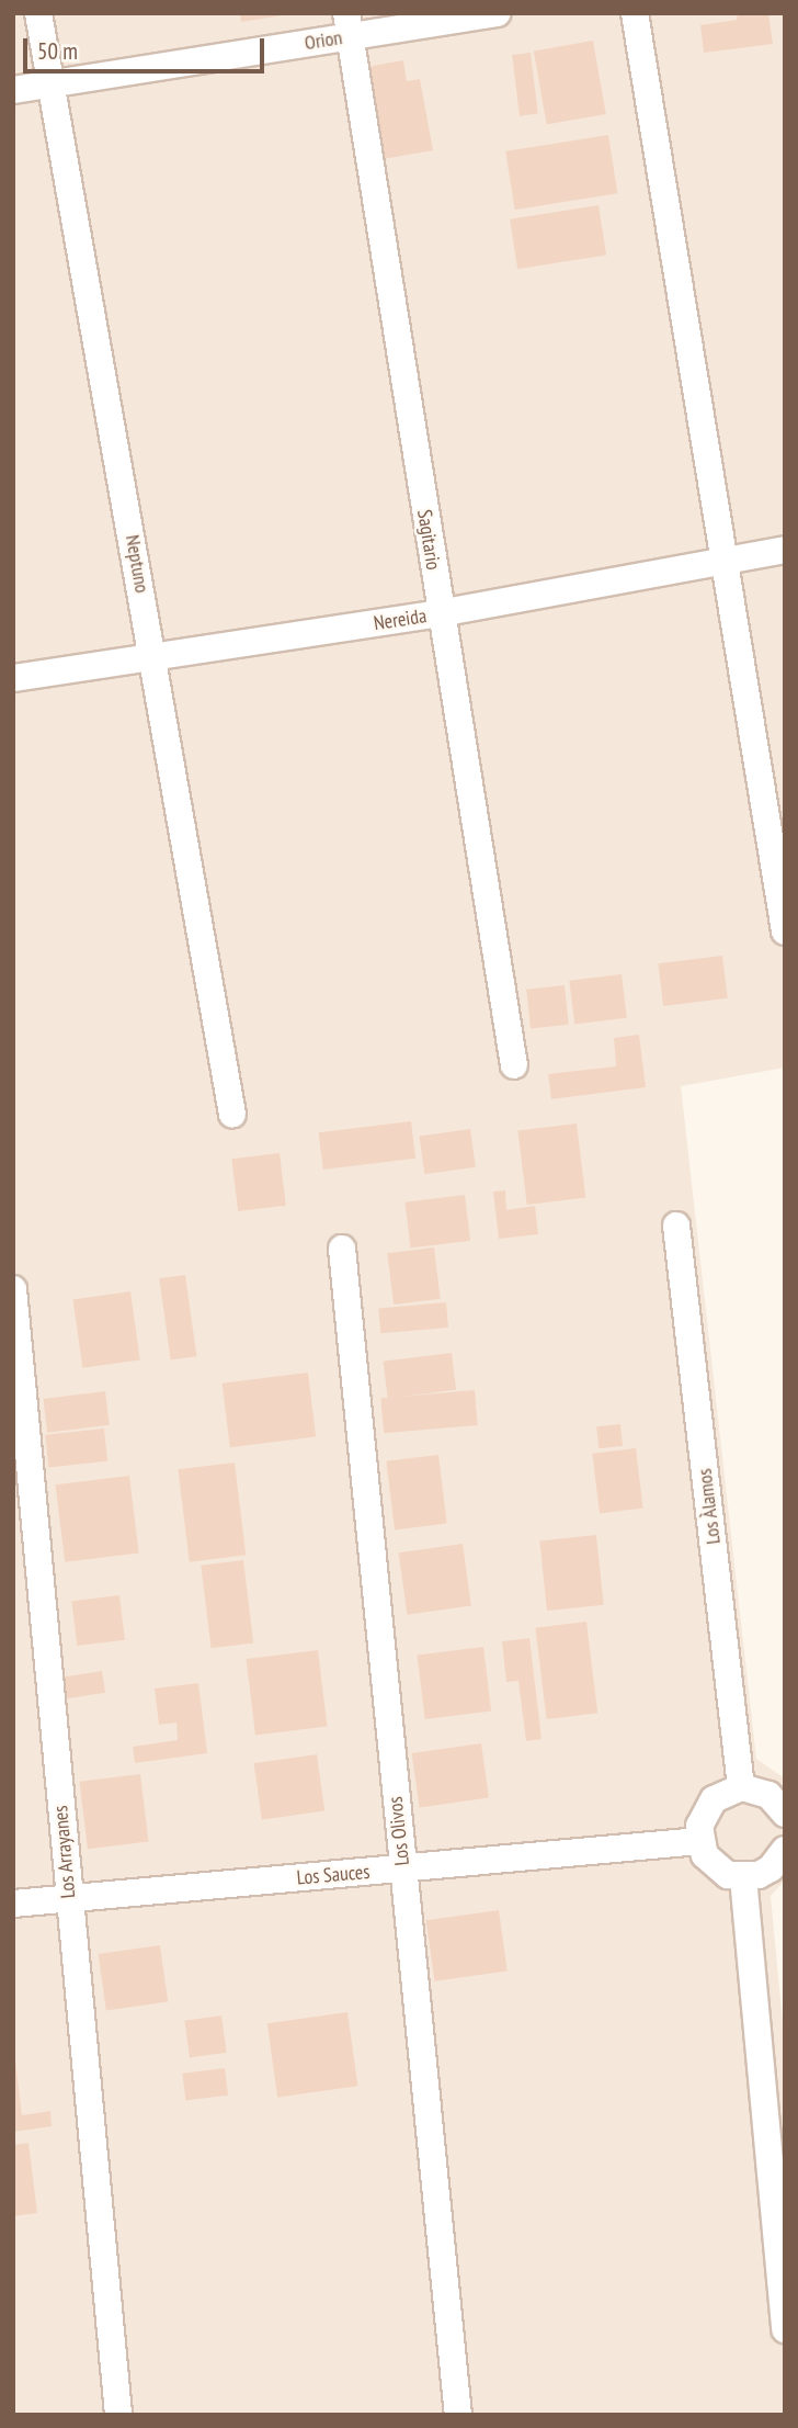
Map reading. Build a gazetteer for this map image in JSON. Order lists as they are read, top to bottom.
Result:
{
  "streets": {
    "street": [
      "Orion",
      "Sagitario",
      "Neptuno",
      "Nereida",
      "Los Àlamos",
      "Los Olivos",
      "Los Arrayanes",
      "Los Sauces"
    ]
  },
  "crossings": [
    ["Orion", "Sagitario"],
    ["Orion", "Neptuno"],
    ["Sagitario", "Nereida"],
    ["Neptuno", "Nereida"],
    ["Los Olivos", "Los Sauces"],
    ["Los Arrayanes", "Los Sauces"]
  ],
  "scale_bar": "50 m"
}
